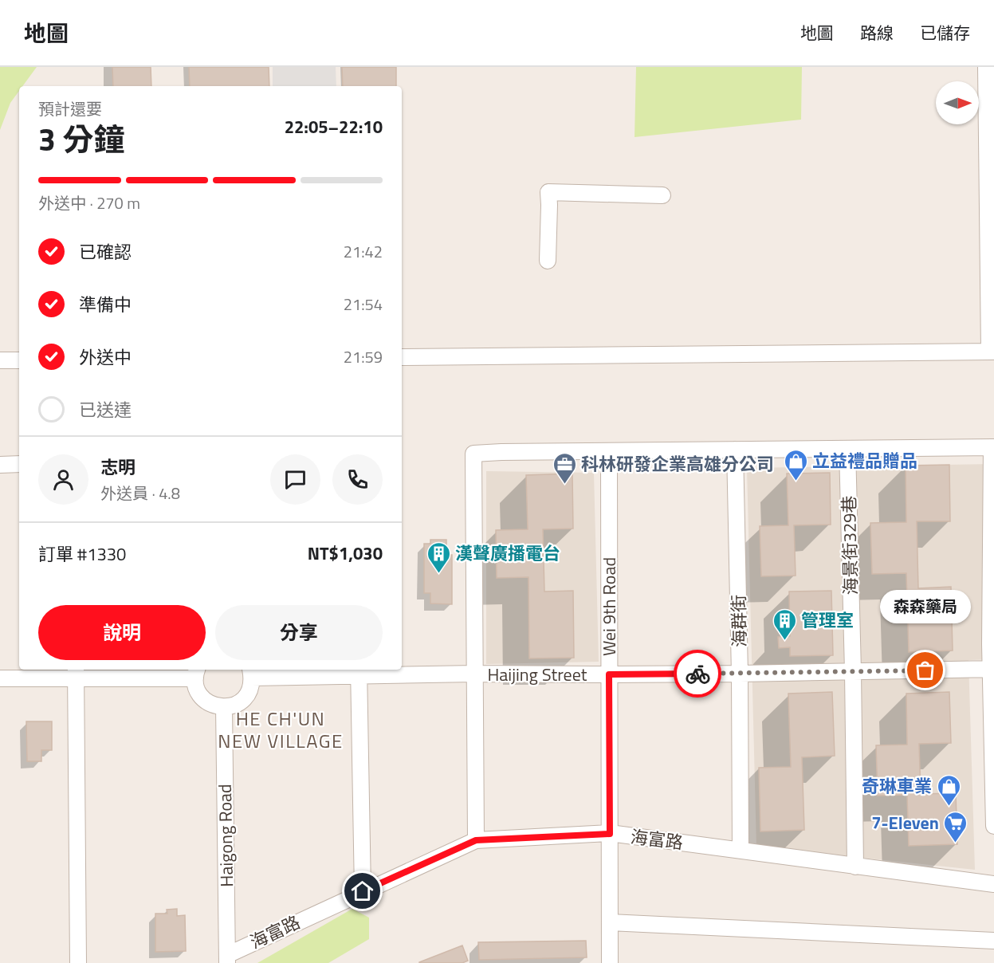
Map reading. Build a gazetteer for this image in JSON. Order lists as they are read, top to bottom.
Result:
{
  "streets": {
    "street": [
      "海景街329巷",
      "Wei 9th Road",
      "海群街",
      "Haijing Street",
      "Haigong Road",
      "海富路"
    ]
  },
  "crossings": [
    ["海景街329巷", "Haijing Street"],
    ["海景街329巷", "海富路"],
    ["Wei 9th Road", "Haijing Street"],
    ["Wei 9th Road", "海富路"],
    ["海群街", "Haijing Street"],
    ["海群街", "海富路"],
    ["Haigong Road", "海富路"]
  ],
  "districts": ["HE CH'UN NEW VILLAGE"],
  "places": {
    "shop": ["立益禮品贈品", "奇琳車業"],
    "office": ["科林研發企業高雄分公司"],
    "building": ["漢聲廣播電台", "管理室"],
    "other": ["森森藥局"],
    "supermarket": ["7-Eleven"]
  },
  "north": "right",
  "page": {
    "header": "地圖",
    "nav": ["地圖", "路線", "已儲存"],
    "heading": ["3 分鐘", "預計還要", "22:05–22:10"],
    "panel": [
      "志明",
      "外送員 · 4.8",
      "訂單 #1330",
      "NT$1,030"
    ],
    "bar": "外送中 · 270 m",
    "list": [
      ["已確認", "21:42"],
      ["準備中", "21:54"],
      ["外送中", "21:59"],
      "已送達"
    ],
    "bubble": "森森藥局",
    "buttons": ["說明", "分享"]
  }
}
